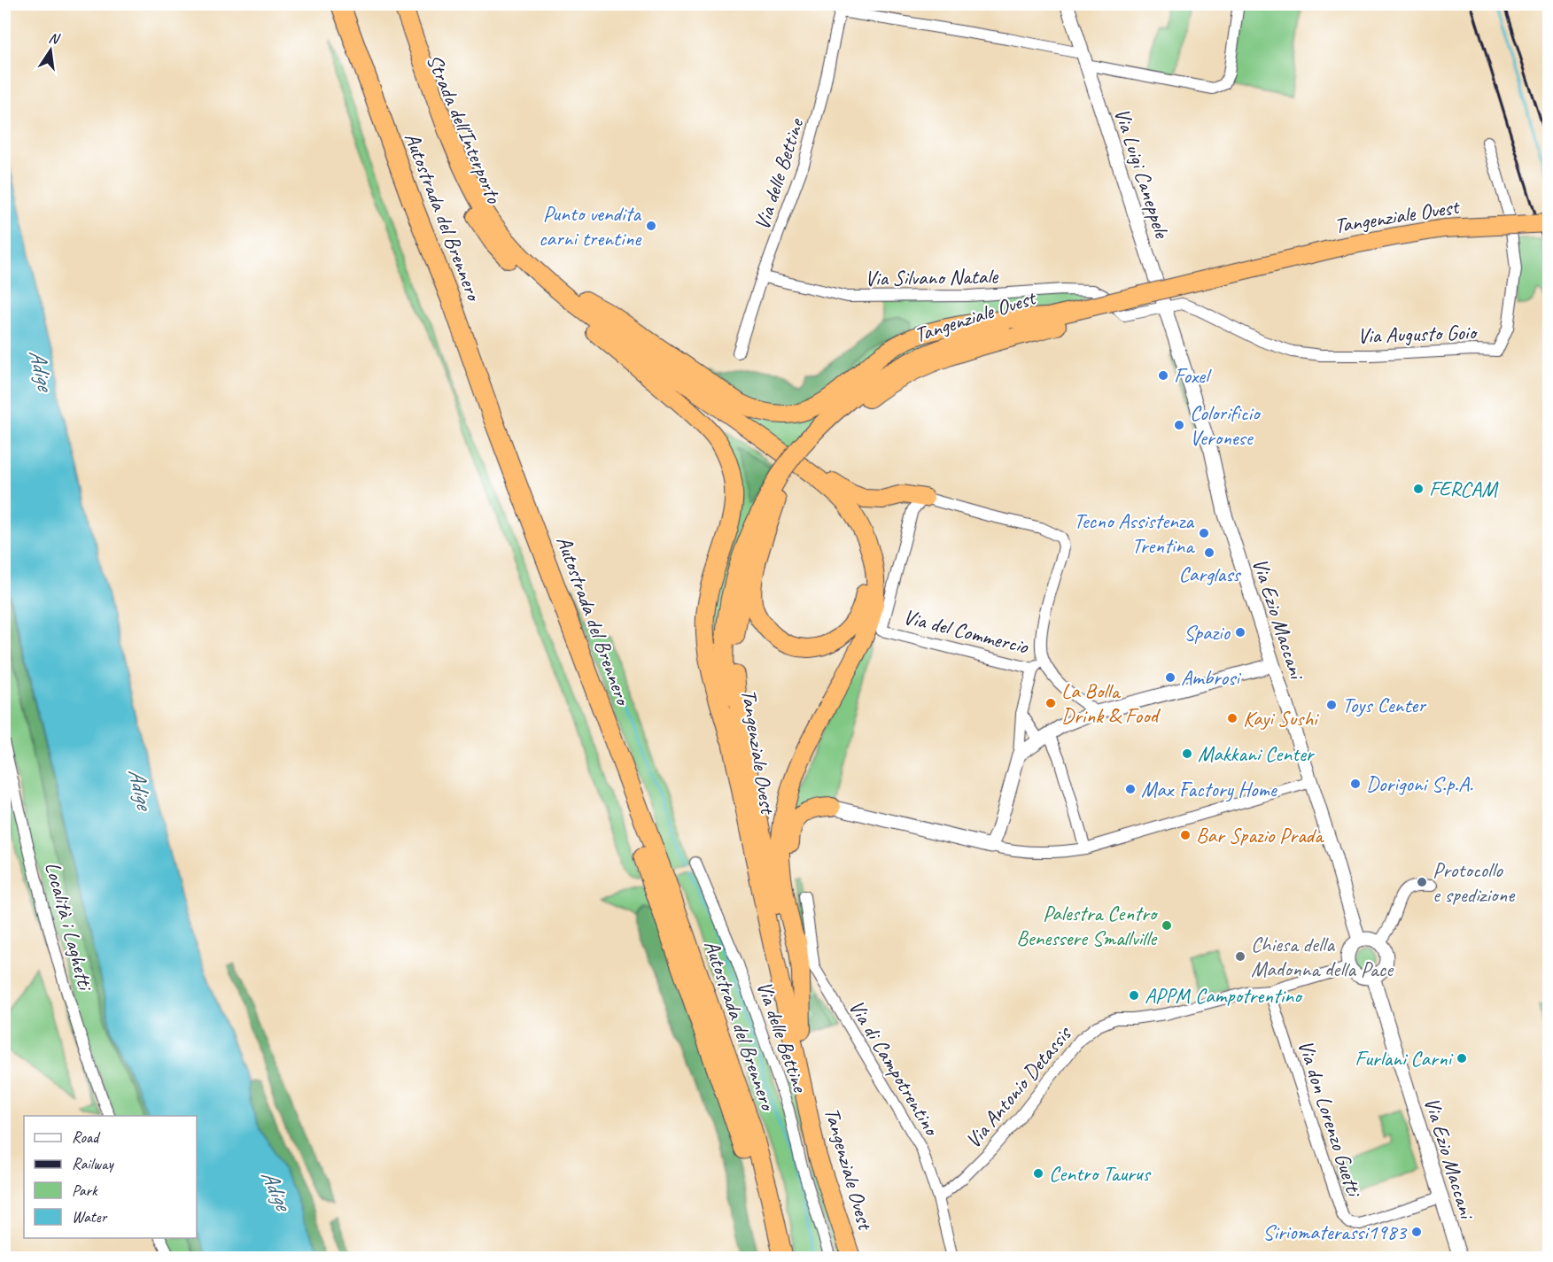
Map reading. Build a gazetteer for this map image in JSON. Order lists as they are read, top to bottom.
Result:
{
  "streets": {
    "highway": ["Strada dell'Interporto", "Autostrada del Brennero", "Tangenziale Ovest"],
    "street": [
      "Via Luigi Caneppele",
      "Via delle Bettine",
      "Via Silvano Natale",
      "Via Augusto Goio",
      "Via Ezio Maccani",
      "Via del Commercio",
      "Località i Laghetti",
      "Via di Campotrentino",
      "Via Antonio Detassis",
      "Via don Lorenzo Guetti"
    ]
  },
  "crossings": [
    ["Via Luigi Caneppele", "Via Silvano Natale"],
    ["Via Luigi Caneppele", "Via Augusto Goio"],
    ["Via Luigi Caneppele", "Via Ezio Maccani"],
    ["Via delle Bettine", "Via Silvano Natale"],
    ["Via Silvano Natale", "Via Augusto Goio"],
    ["Via Silvano Natale", "Via Ezio Maccani"],
    ["Via Augusto Goio", "Via Ezio Maccani"],
    ["Via Ezio Maccani", "Via Antonio Detassis"],
    ["Via Ezio Maccani", "Via don Lorenzo Guetti"],
    ["Via di Campotrentino", "Via Antonio Detassis"],
    ["Via Antonio Detassis", "Via don Lorenzo Guetti"]
  ],
  "water": ["Adige"],
  "places": [
    "Punto vendita carni trentine",
    "Foxel",
    "Colorificio Veronese",
    "FERCAM",
    "Tecno Assistenza Trentina",
    "Carglass",
    "Spazio",
    "Ambrosi",
    "La Bolla Drink & Food",
    "Toys Center",
    "Kayi Sushi",
    "Makkani Center",
    "Dorigoni S.p.A.",
    "Max Factory Home",
    "Bar Spazio Prada",
    "Protocollo e spedizione",
    "Palestra Centro Benessere Smallville",
    "Chiesa della Madonna della Pace",
    "APPM Campotrentino",
    "Furlani Carni",
    "Centro Taurus",
    "Siriomaterassi1983"
  ],
  "legend": [
    "Road",
    "Railway",
    "Park",
    "Water"
  ],
  "north": "top"
}
